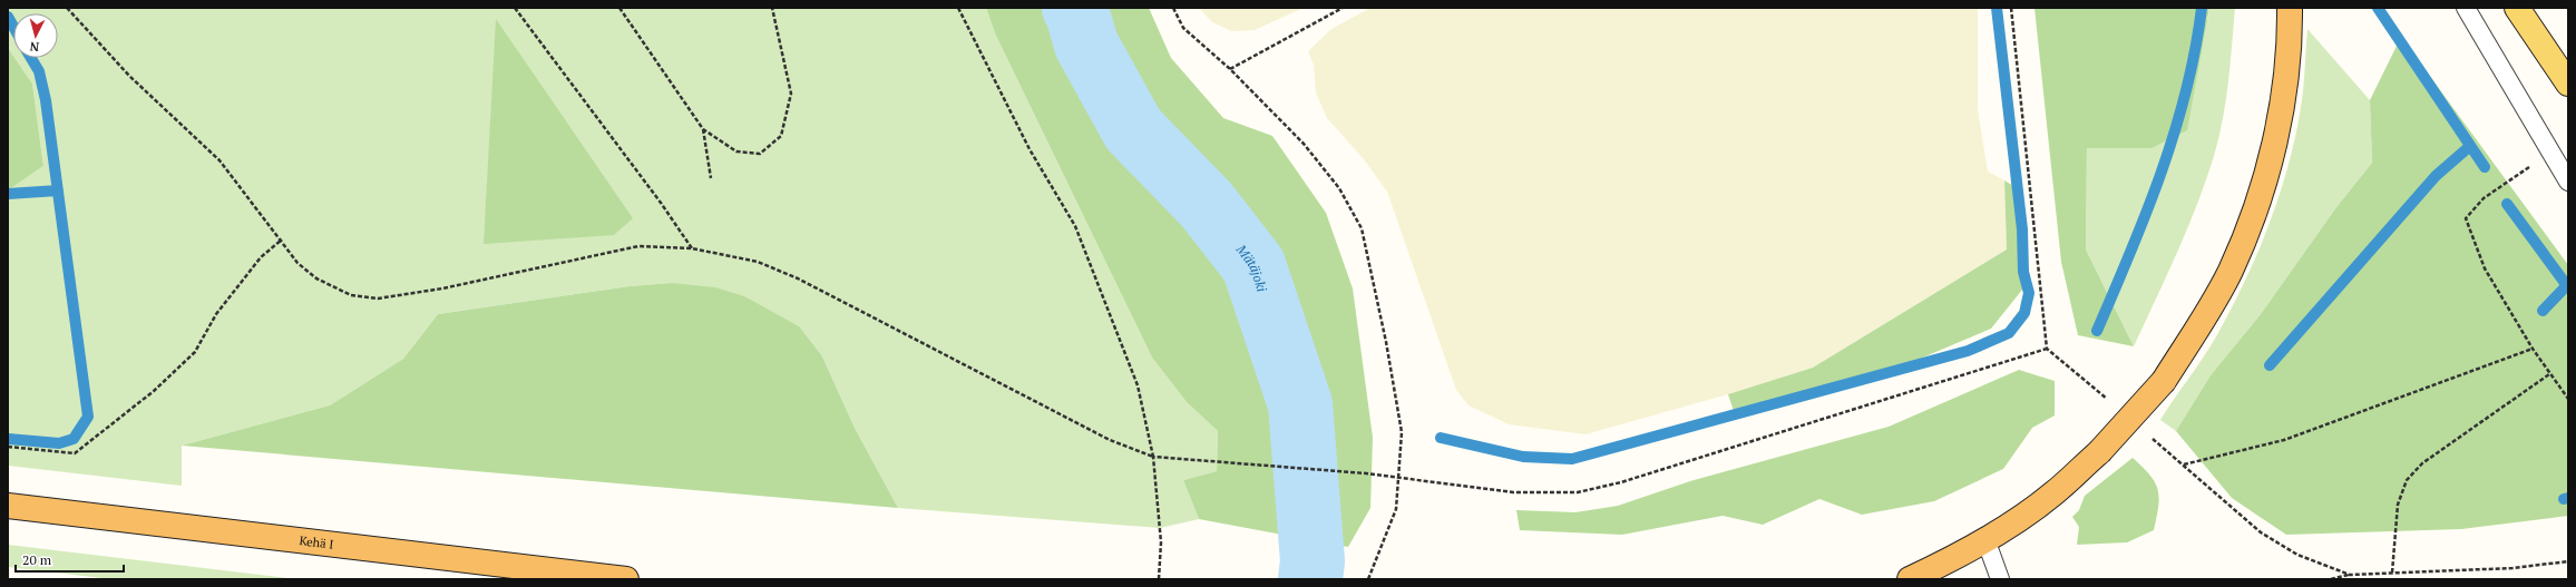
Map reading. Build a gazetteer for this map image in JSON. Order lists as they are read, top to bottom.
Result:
{
  "streets": {
    "highway": ["Kehä I"]
  },
  "water": ["Mätäjoki"],
  "scale_bar": "20 m",
  "north": "bottom"
}
